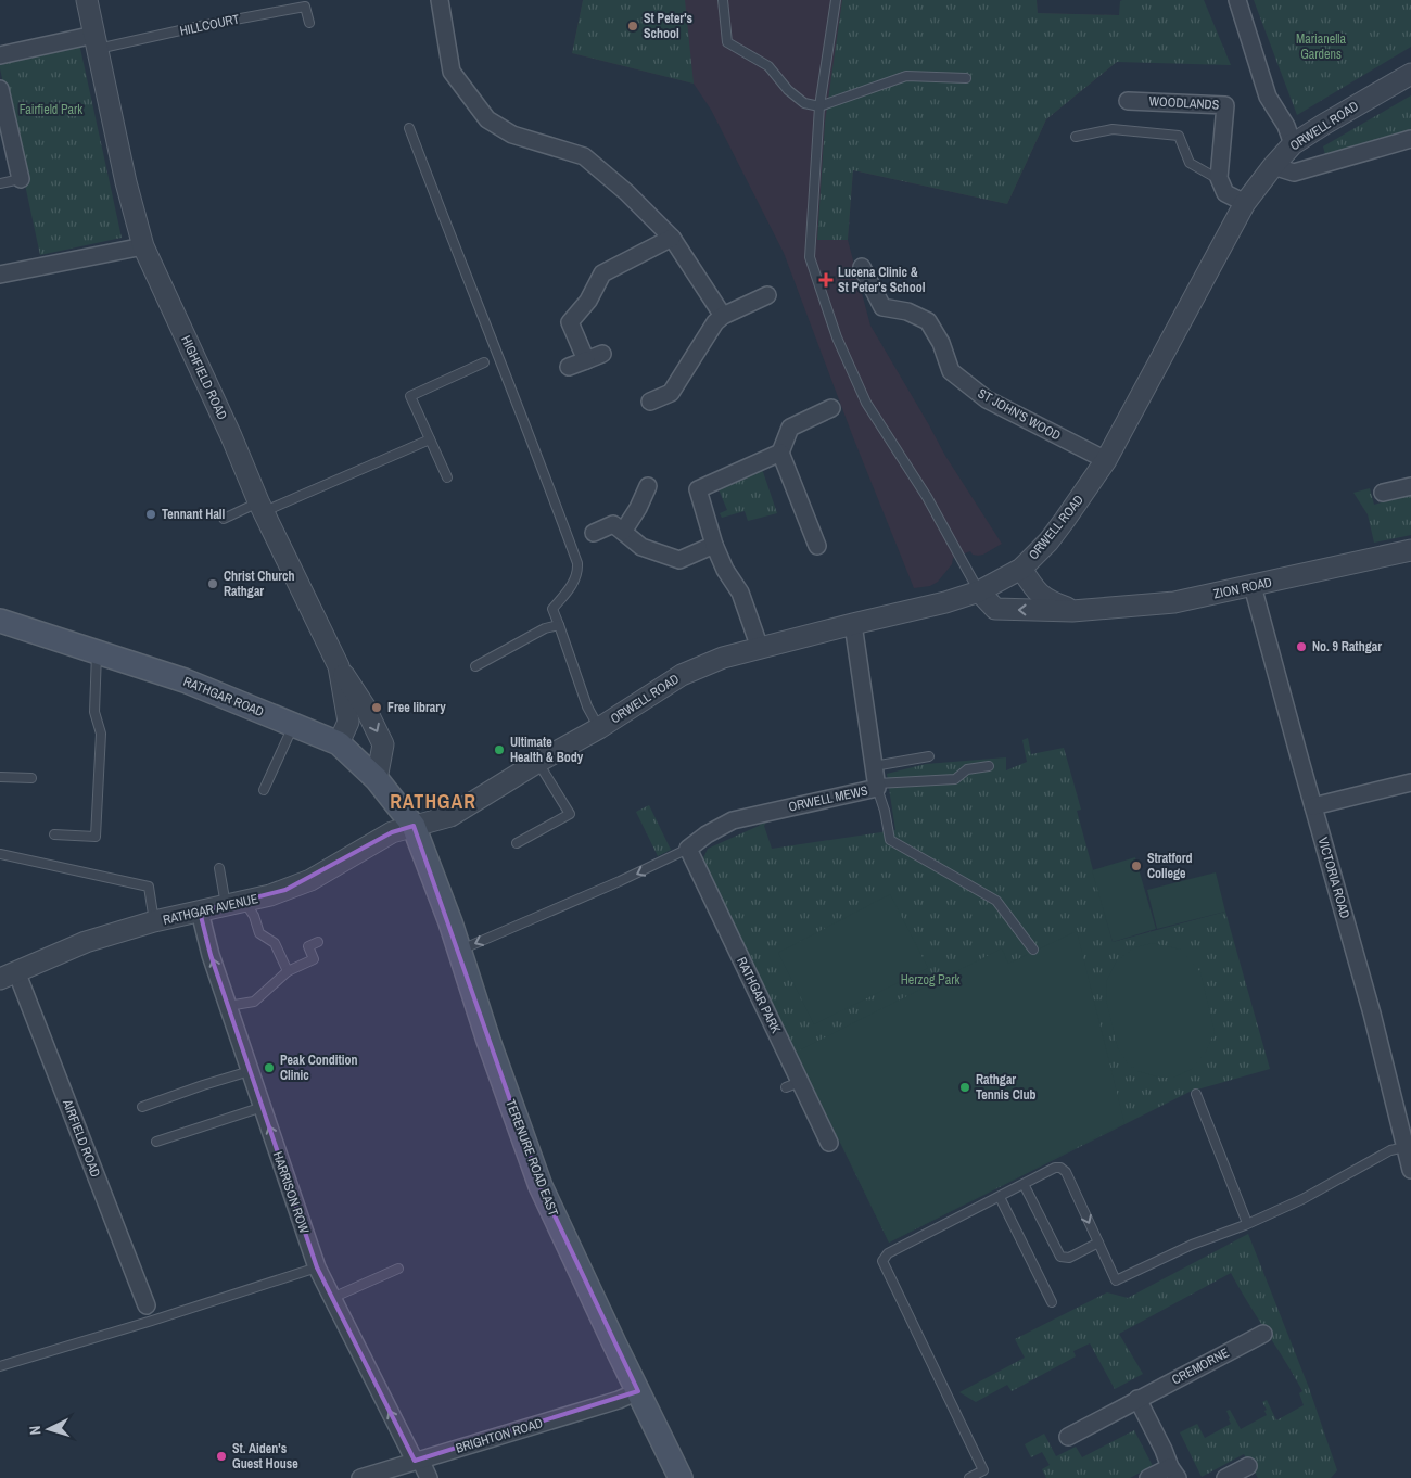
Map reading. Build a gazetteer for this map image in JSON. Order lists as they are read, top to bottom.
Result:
{
  "streets": {
    "main road": ["RATHGAR ROAD", "TERENURE ROAD EAST"],
    "street": [
      "WOODLANDS",
      "ORWELL ROAD",
      "HIGHFIELD ROAD",
      "ST JOHN'S WOOD",
      "ZION ROAD",
      "ORWELL MEWS",
      "VICTORIA ROAD",
      "RATHGAR AVENUE",
      "RATHGAR PARK",
      "AIRFIELD ROAD",
      "HARRISON ROW",
      "CREMORNE",
      "BRIGHTON ROAD"
    ],
    "lane": ["HILLCOURT"]
  },
  "crossings": [
    ["HILLCOURT", "HIGHFIELD ROAD"],
    ["ORWELL ROAD", "ST JOHN'S WOOD"],
    ["ORWELL ROAD", "ZION ROAD"],
    ["ORWELL ROAD", "RATHGAR ROAD"],
    ["ORWELL ROAD", "ORWELL MEWS"],
    ["ORWELL ROAD", "RATHGAR AVENUE"],
    ["ORWELL ROAD", "TERENURE ROAD EAST"],
    ["HIGHFIELD ROAD", "RATHGAR ROAD"],
    ["ZION ROAD", "VICTORIA ROAD"],
    ["RATHGAR ROAD", "RATHGAR AVENUE"],
    ["RATHGAR ROAD", "TERENURE ROAD EAST"],
    ["ORWELL MEWS", "RATHGAR PARK"],
    ["RATHGAR AVENUE", "AIRFIELD ROAD"],
    ["RATHGAR AVENUE", "TERENURE ROAD EAST"],
    ["RATHGAR AVENUE", "HARRISON ROW"],
    ["TERENURE ROAD EAST", "BRIGHTON ROAD"],
    ["HARRISON ROW", "BRIGHTON ROAD"]
  ],
  "one_way": ["HARRISON ROW"],
  "districts": ["RATHGAR"],
  "parks": ["Marianella Gardens", "Fairfield Park", "Herzog Park"],
  "places": {
    "other": [
      "St Peter's School",
      "Tennant Hall",
      "Christ Church Rathgar",
      "No. 9 Rathgar",
      "Free library",
      "Ultimate Health & Body",
      "Stratford College",
      "Peak Condition Clinic",
      "Rathgar Tennis Club",
      "St. Aiden's Guest House"
    ],
    "health": ["Lucena Clinic & St Peter's School"]
  },
  "north": "left"
}
